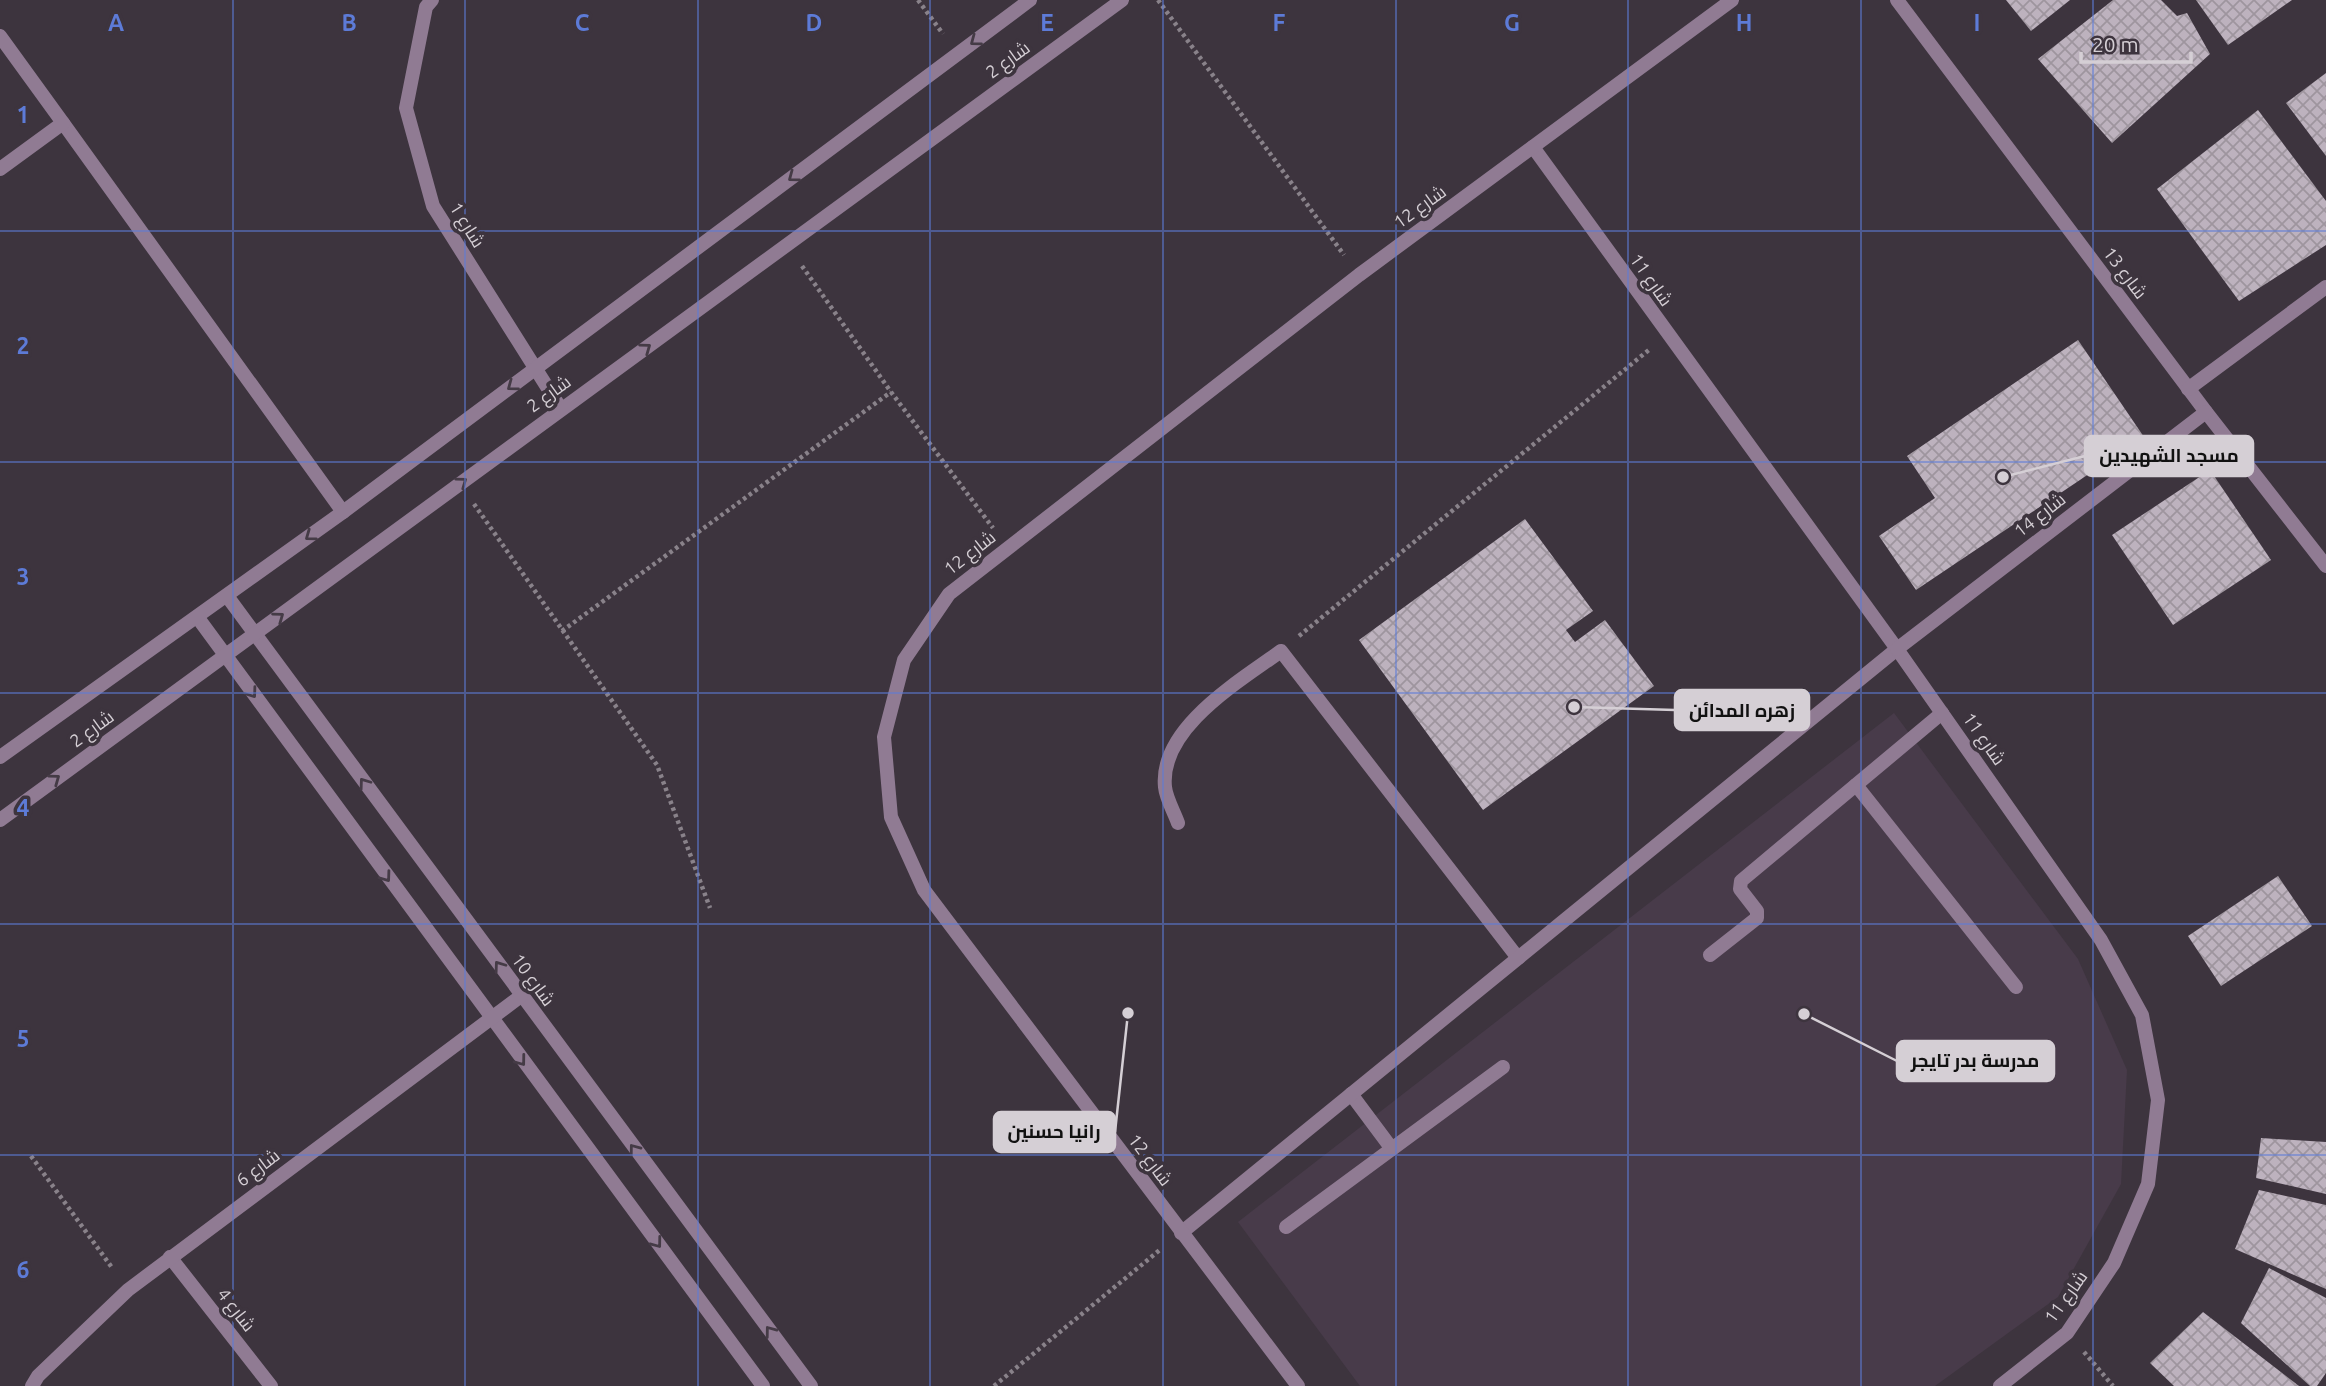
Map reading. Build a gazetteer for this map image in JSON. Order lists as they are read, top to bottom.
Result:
{
  "streets": {
    "street": [
      "شارع 2",
      "شارع 12",
      "شارع 1",
      "شارع 13",
      "شارع 11",
      "شارع 14",
      "شارع 10",
      "شارع 6",
      "شارع 4"
    ]
  },
  "crossings": [
    ["شارع 2", "شارع 1"],
    ["شارع 2", "شارع 10"],
    ["شارع 12", "شارع 11"],
    ["شارع 12", "شارع 14"],
    ["شارع 13", "شارع 14"],
    ["شارع 11", "شارع 14"],
    ["شارع 10", "شارع 6"],
    ["شارع 6", "شارع 4"]
  ],
  "places": [
    "مسجد الشهيدين",
    "زهره المدائن",
    "رانيا حسنين",
    "مدرسة بدر تايجر"
  ],
  "scale_bar": "20 m",
  "grid": {
    "columns": [
      "A",
      "B",
      "C",
      "D",
      "E",
      "F",
      "G",
      "H",
      "I"
    ],
    "rows": [
      "1",
      "2",
      "3",
      "4",
      "5",
      "6"
    ]
  }
}
